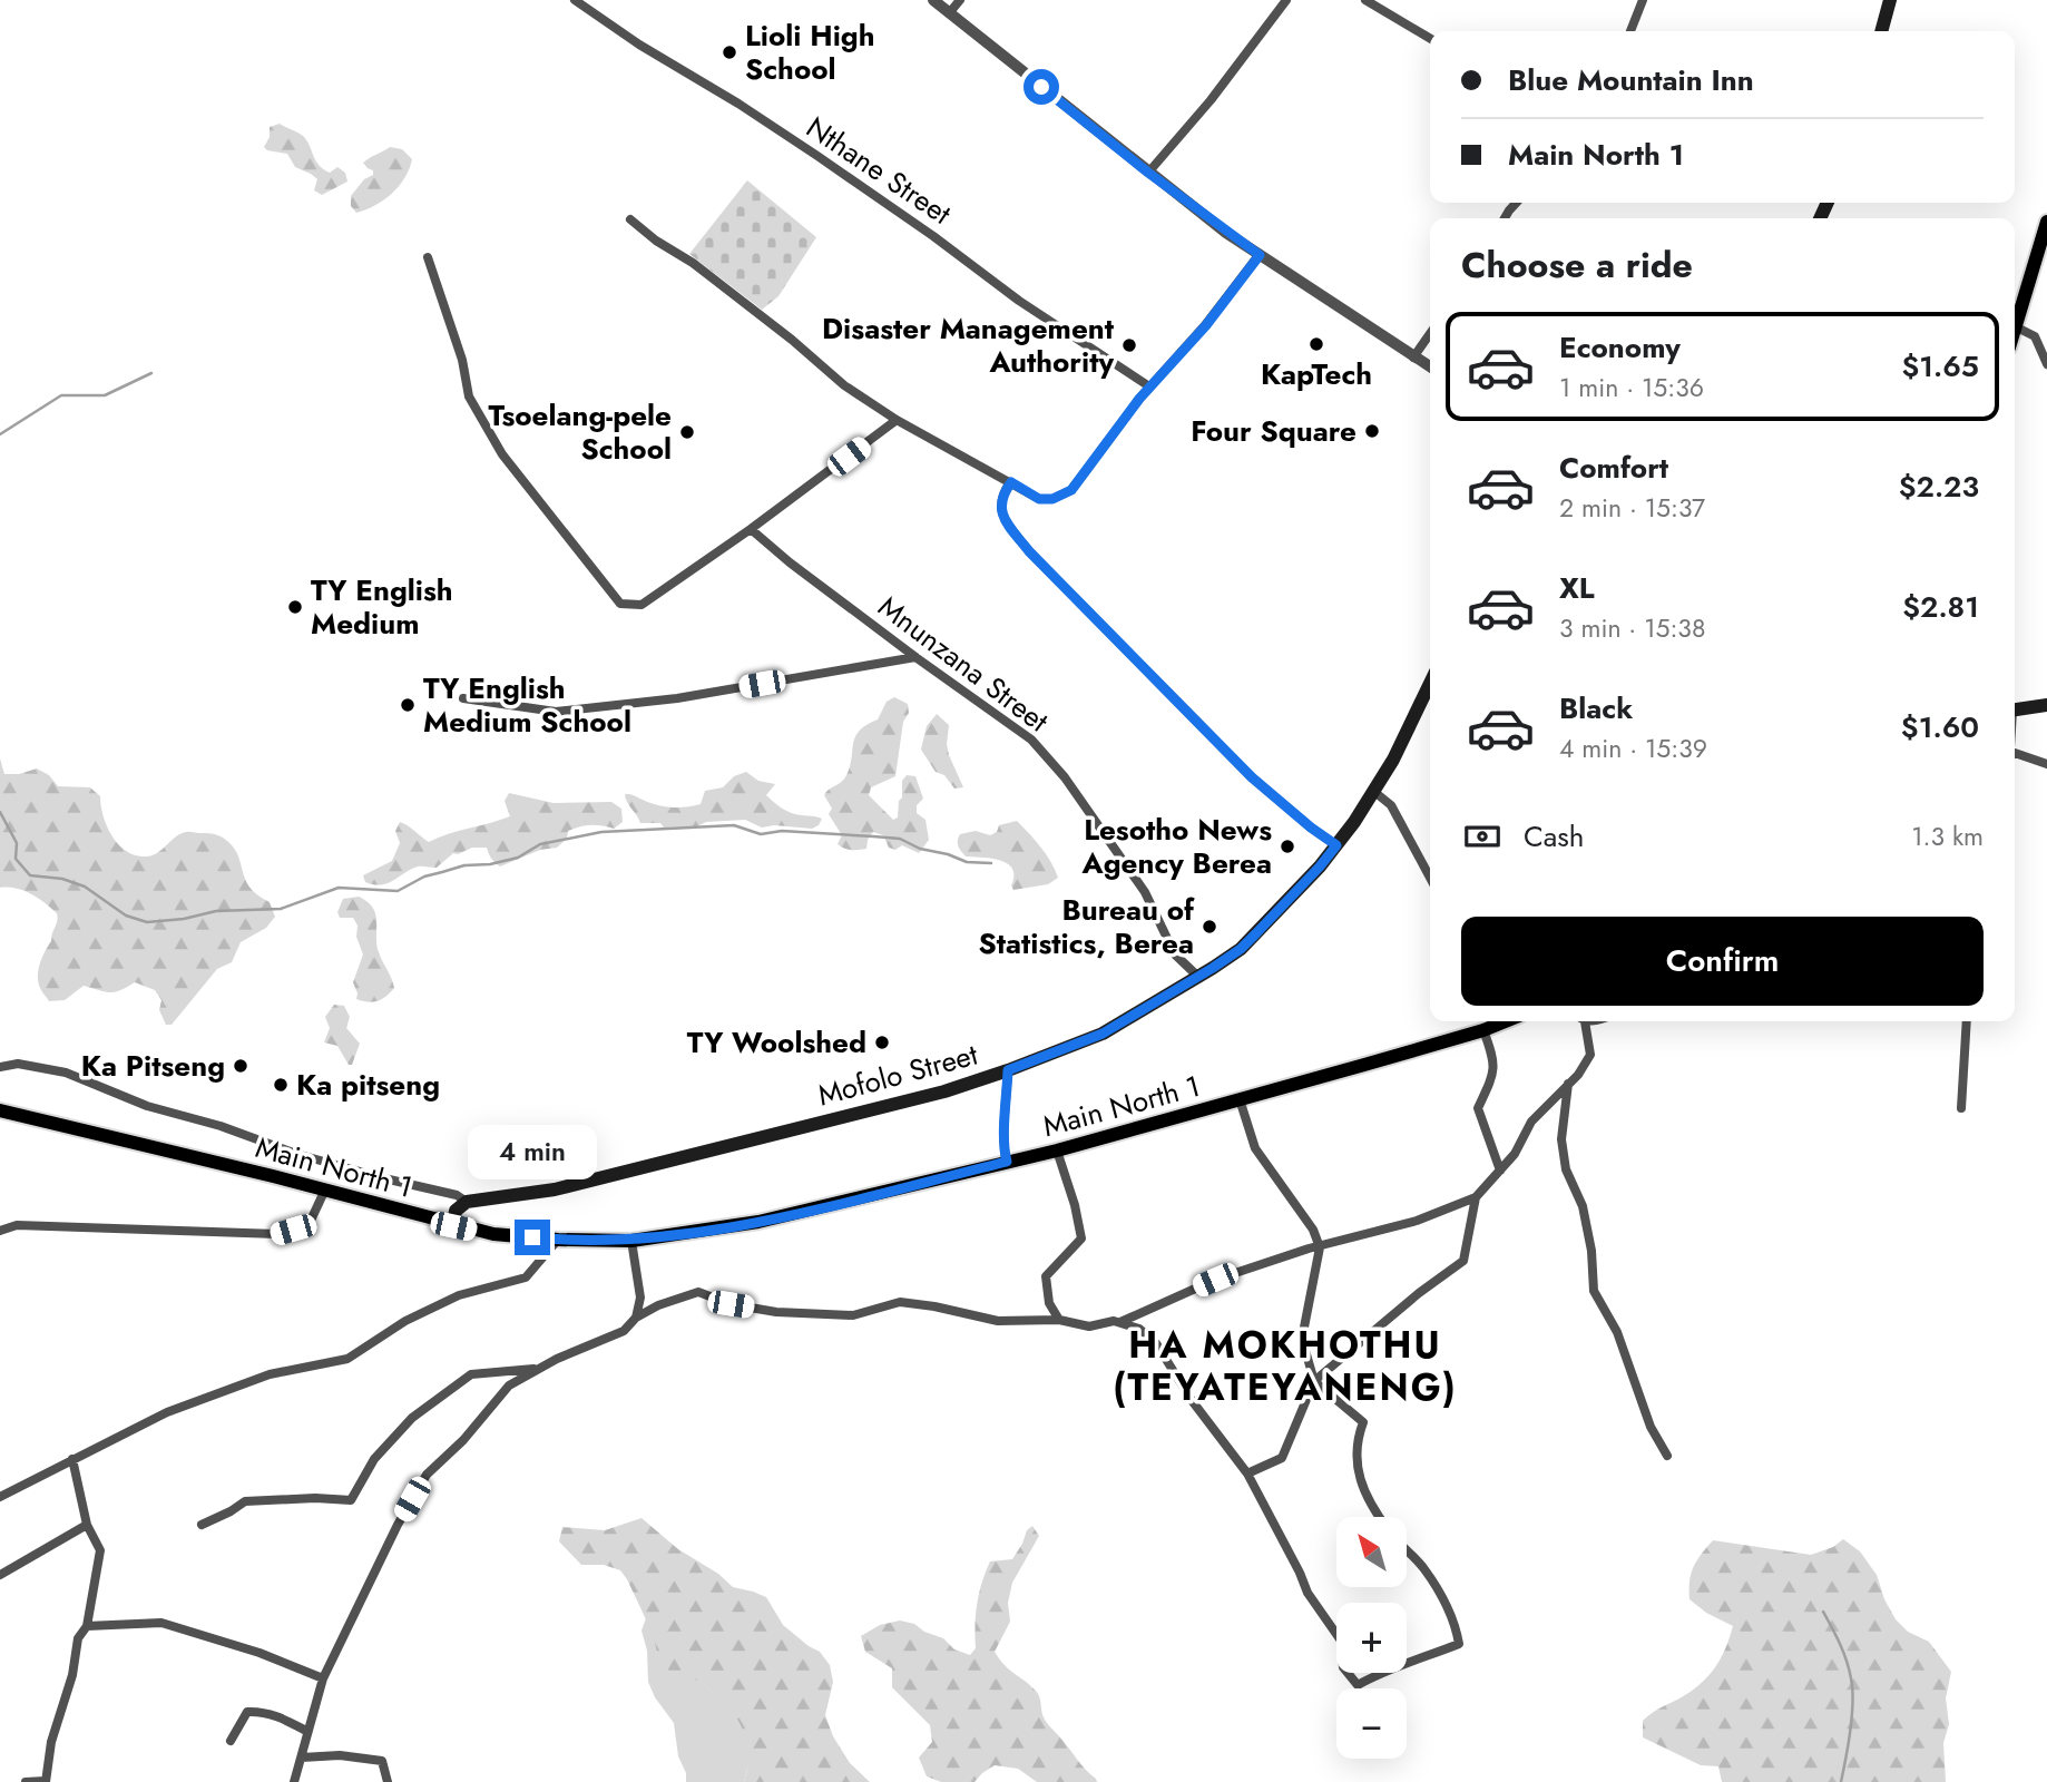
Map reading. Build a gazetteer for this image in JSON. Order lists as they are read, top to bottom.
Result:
{
  "streets": {
    "main road": ["Mofolo Street", "Main North 1"],
    "street": ["Nthane Street", "Mnunzana Street"]
  },
  "crossings": [
    ["Mnunzana Street", "Mofolo Street"]
  ],
  "districts": ["HA MOKHOTHU (TEYATEYANENG)"],
  "places": [
    "Lioli High School",
    "KapTech",
    "Disaster Management Authority",
    "Four Square",
    "Tsoelang-pele School",
    "TY English Medium",
    "TY English Medium School",
    "Lesotho News Agency Berea",
    "Bureau of Statistics, Berea",
    "TY Woolshed",
    "Ka Pitseng",
    "Ka pitseng"
  ],
  "north": "top left",
  "page": {
    "banner": ["Blue Mountain Inn", "Main North 1"],
    "heading": "Choose a ride",
    "list": [
      {
        "name": "Economy",
        "note": "1 min · 15:36",
        "value": "$1.65"
      },
      {
        "name": "Comfort",
        "note": "2 min · 15:37",
        "value": "$2.23"
      },
      {
        "name": "XL",
        "note": "3 min · 15:38",
        "value": "$2.81"
      },
      {
        "name": "Black",
        "note": "4 min · 15:39",
        "value": "$1.60"
      }
    ],
    "pay": ["Cash", "1.3 km"],
    "buttons": "Confirm",
    "bubble": "4 min",
    "map_buttons": ["+", "−"]
  }
}
